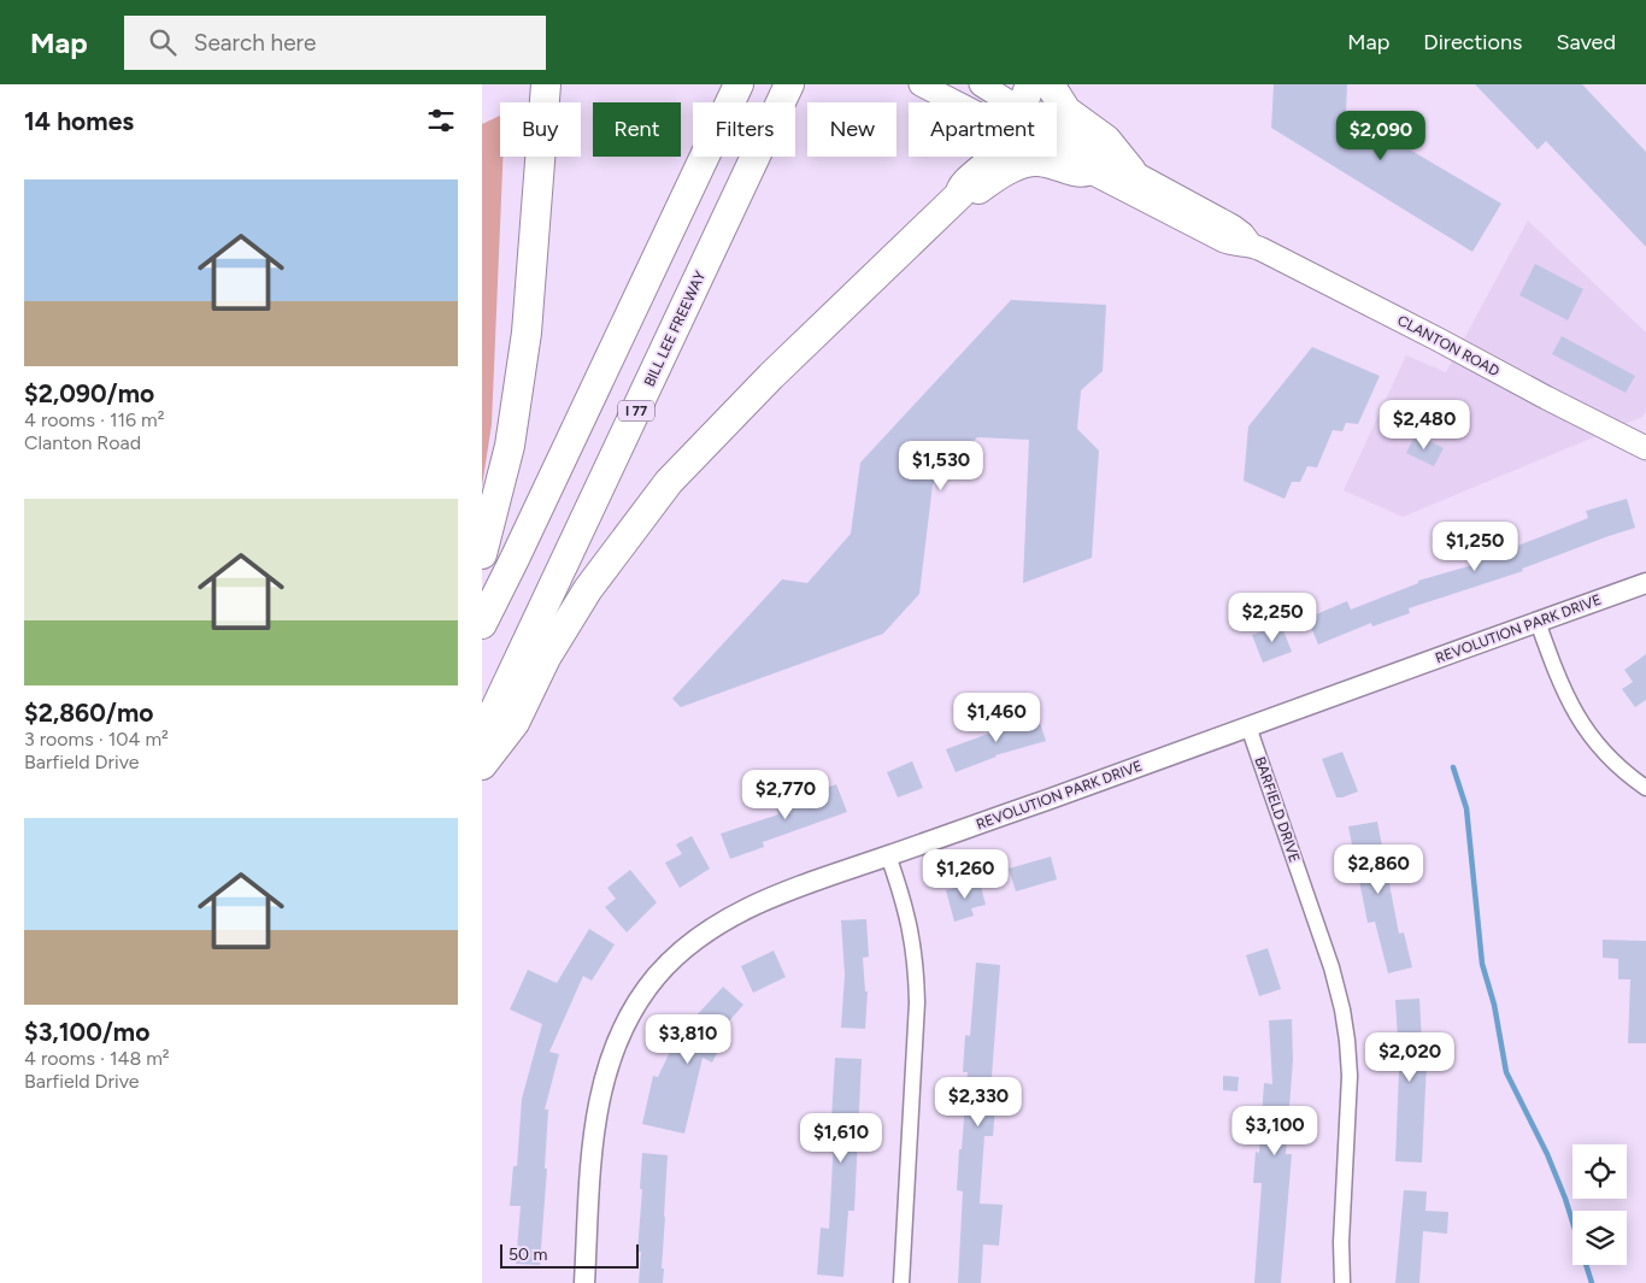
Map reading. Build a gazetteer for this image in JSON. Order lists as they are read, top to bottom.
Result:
{
  "streets": {
    "highway": ["BILL LEE FREEWAY", "I 77"],
    "main road": ["CLANTON ROAD"],
    "street": ["REVOLUTION PARK DRIVE", "BARFIELD DRIVE"]
  },
  "crossings": [
    ["REVOLUTION PARK DRIVE", "BARFIELD DRIVE"]
  ],
  "scale_bar": "50 m",
  "page": {
    "header": "Map",
    "search": "Search here",
    "nav": ["Map", "Directions", "Saved"],
    "heading": "14 homes",
    "chip": [
      "Buy",
      "Rent",
      "Filters",
      "New",
      "Apartment"
    ],
    "price": [
      "$2,090",
      "$2,480",
      "$1,530",
      "$1,250",
      "$2,250",
      "$1,460",
      "$2,770",
      "$2,860",
      "$1,260",
      "$3,810",
      "$2,020",
      "$2,330",
      "$3,100",
      "$1,610"
    ],
    "list": [
      {
        "name": "$2,090/mo",
        "note": "4 rooms · 116 m² · Clanton Road"
      },
      {
        "name": "$2,860/mo",
        "note": "3 rooms · 104 m² · Barfield Drive"
      },
      {
        "name": "$3,100/mo",
        "note": "4 rooms · 148 m² · Barfield Drive"
      }
    ],
    "scale": "50 m"
  }
}
